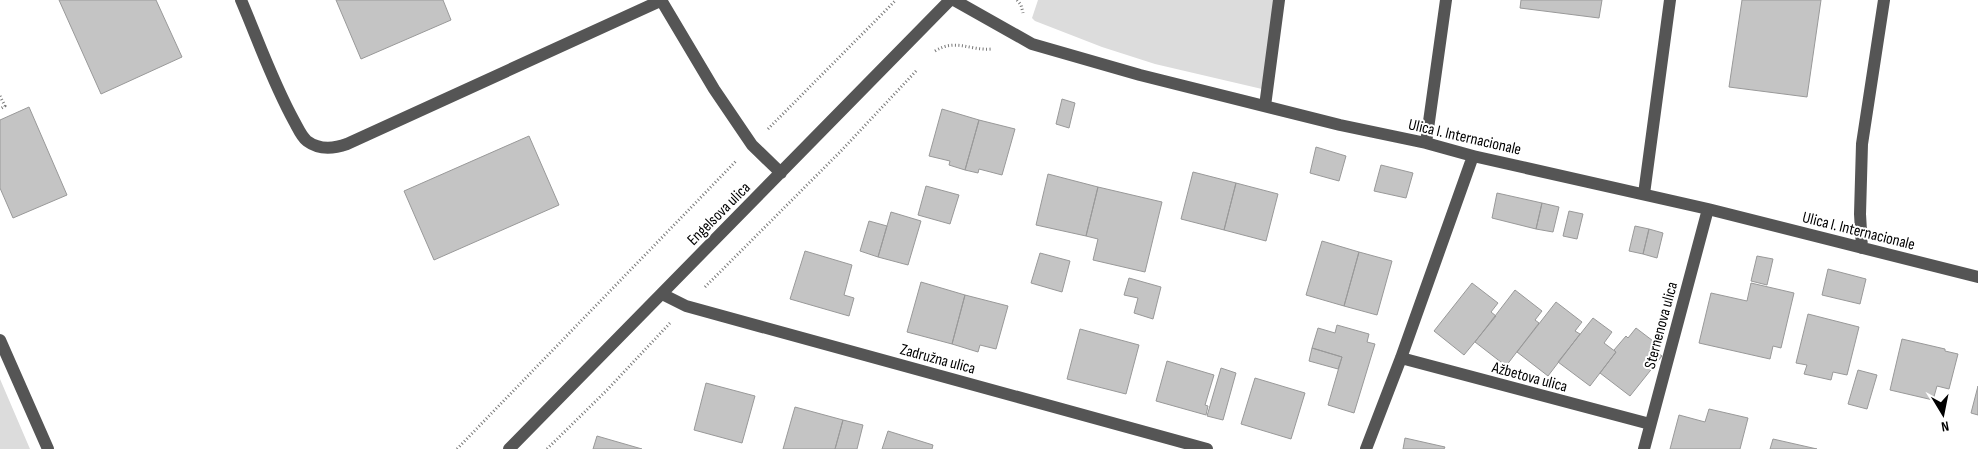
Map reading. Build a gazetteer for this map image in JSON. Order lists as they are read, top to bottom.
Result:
{
  "streets": {
    "street": [
      "Ulica I. Internacionale",
      "Engelsova ulica",
      "Sternenova ulica",
      "Zadružna ulica",
      "Ažbetova ulica"
    ]
  },
  "crossings": [
    ["Ulica I. Internacionale", "Sternenova ulica"],
    ["Engelsova ulica", "Zadružna ulica"],
    ["Sternenova ulica", "Ažbetova ulica"]
  ],
  "north": "bottom"
}
